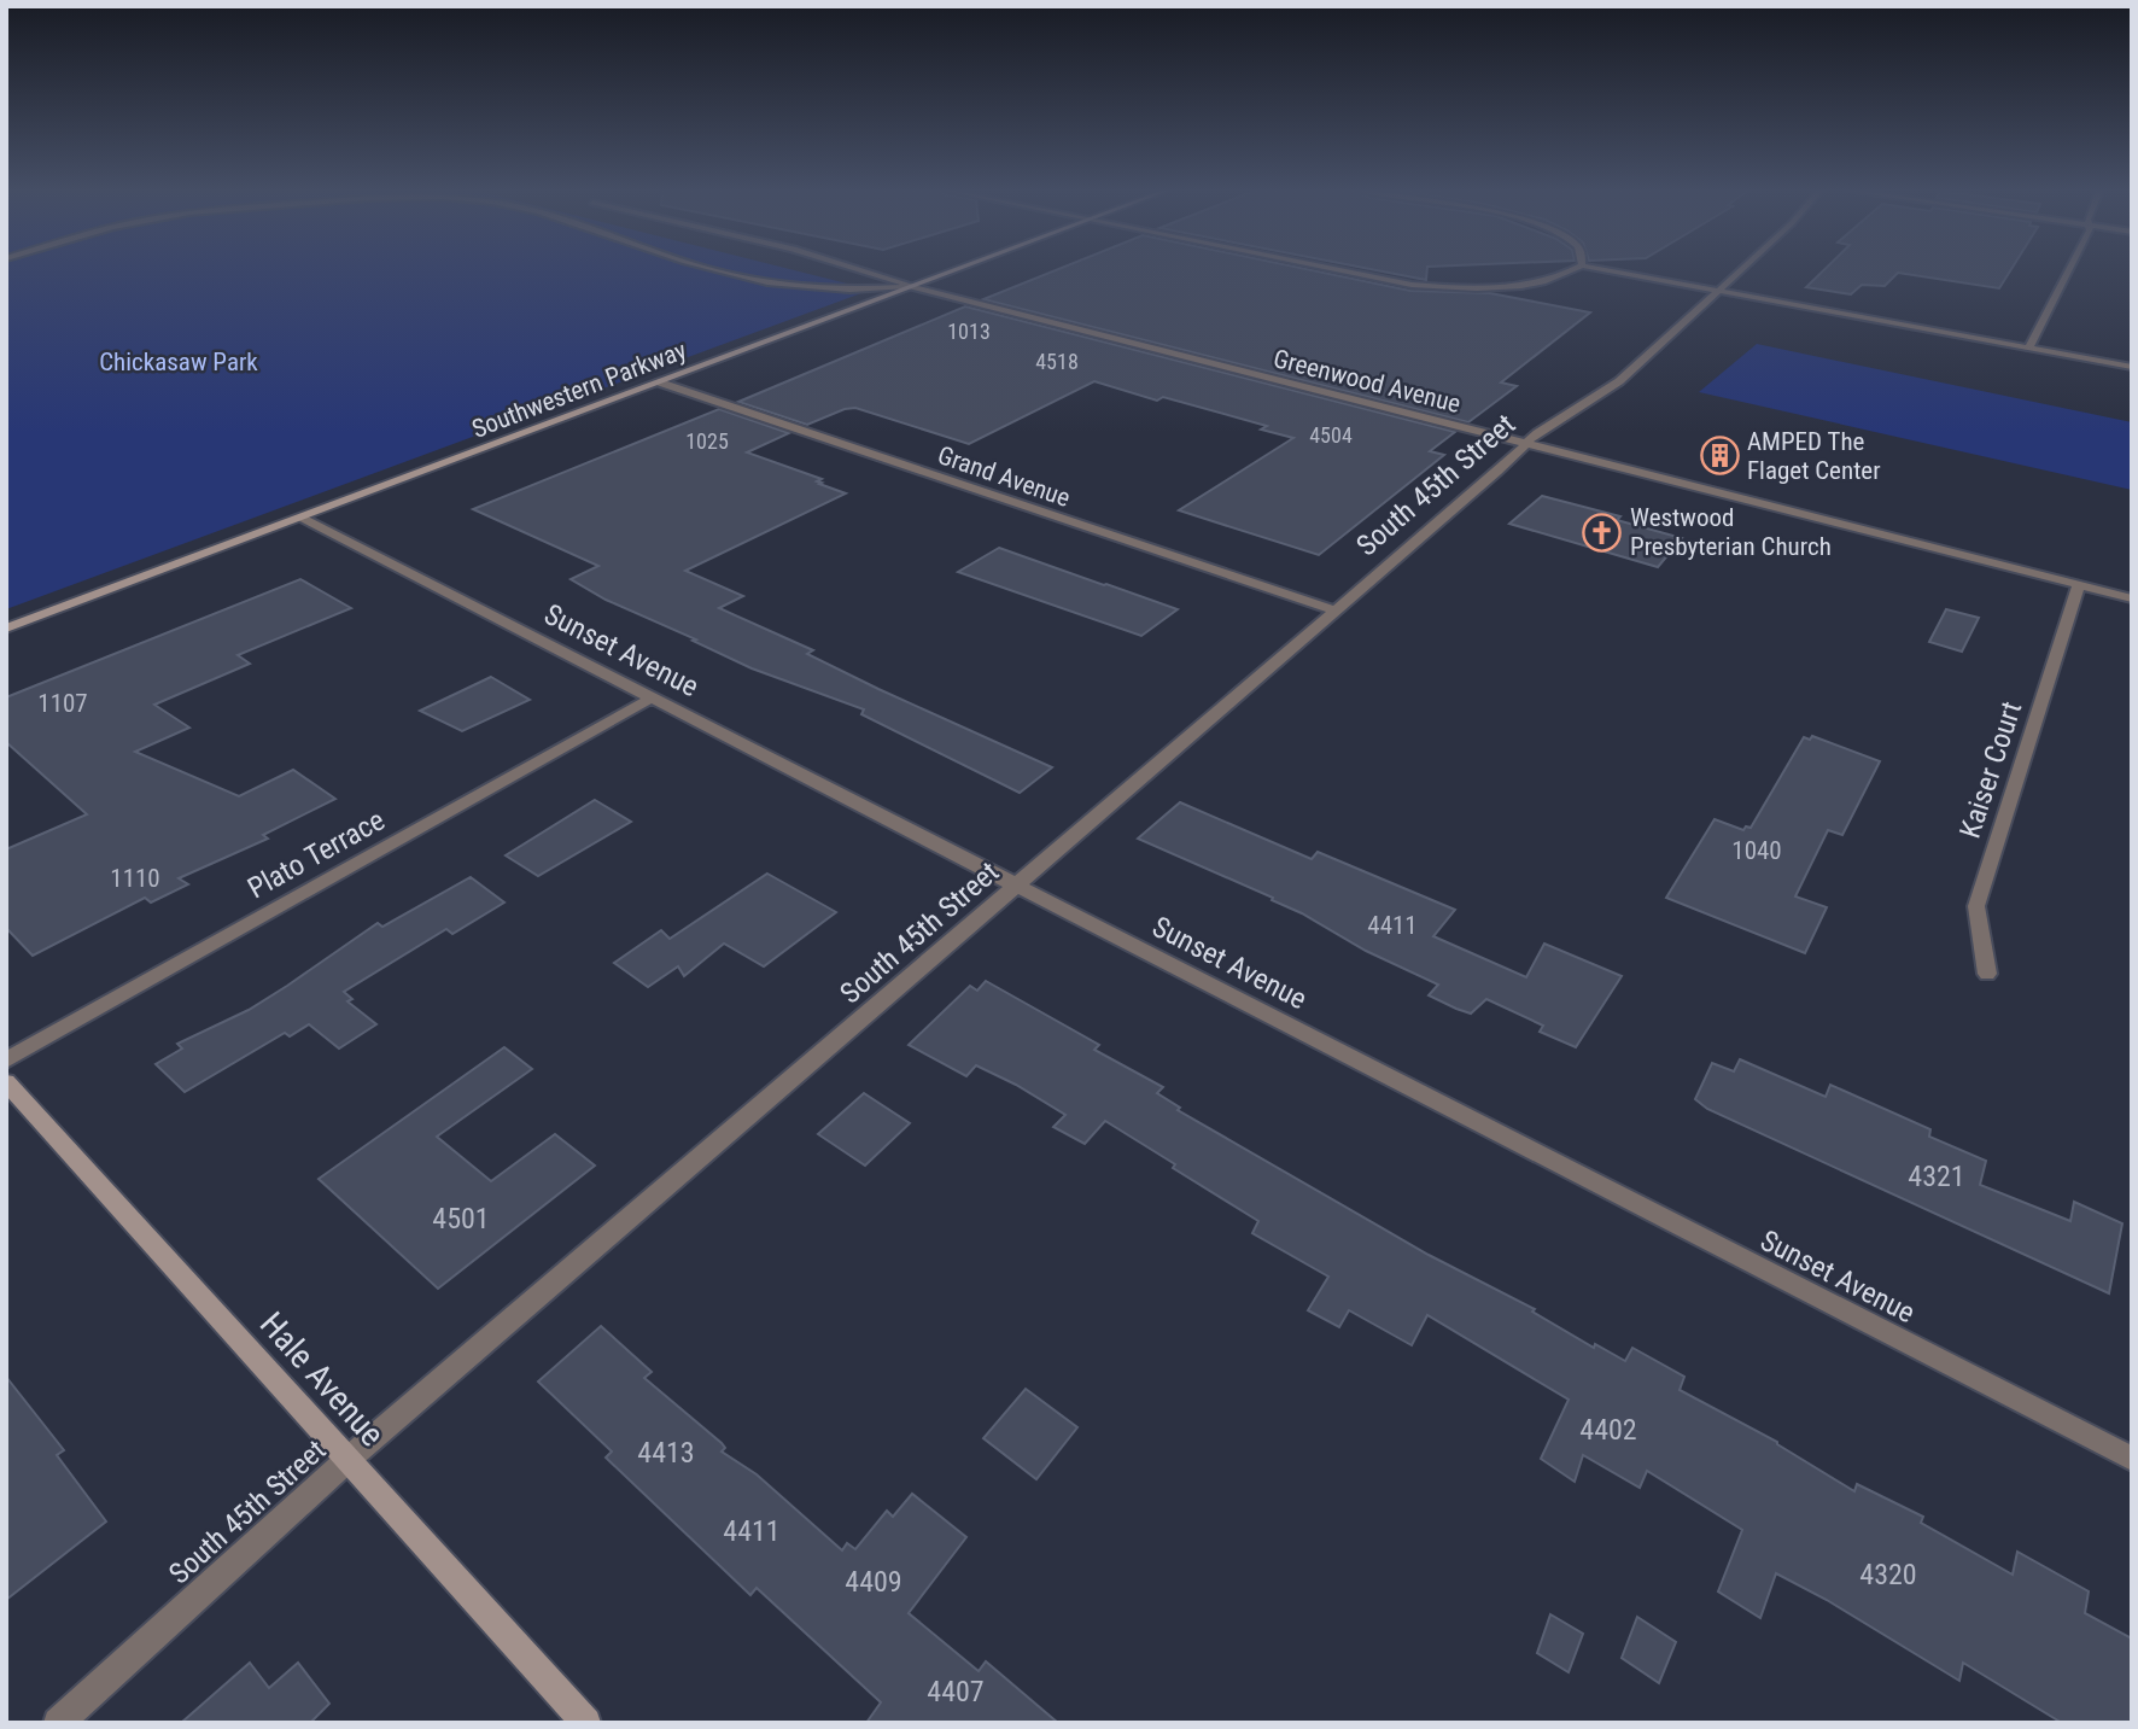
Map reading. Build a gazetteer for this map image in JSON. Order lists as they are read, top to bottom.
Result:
{
  "streets": {
    "street": [
      "Greenwood Avenue",
      "Southwestern Parkway",
      "Grand Avenue",
      "South 45th Street",
      "Sunset Avenue",
      "Kaiser Court",
      "Plato Terrace",
      "Hale Avenue"
    ]
  },
  "crossings": [
    ["Greenwood Avenue", "Southwestern Parkway"],
    ["Greenwood Avenue", "South 45th Street"],
    ["Greenwood Avenue", "Kaiser Court"],
    ["Southwestern Parkway", "Grand Avenue"],
    ["Southwestern Parkway", "Sunset Avenue"],
    ["Grand Avenue", "South 45th Street"],
    ["South 45th Street", "Sunset Avenue"],
    ["South 45th Street", "Hale Avenue"],
    ["Sunset Avenue", "Plato Terrace"]
  ],
  "parks": ["Chickasaw Park"],
  "places": {
    "building": ["AMPED The Flaget Center"],
    "church": ["Westwood Presbyterian Church"]
  },
  "house_numbers": [
    "1013",
    "4518",
    "4504",
    "1025",
    "1107",
    "1040",
    "1110",
    "4411",
    "4321",
    "4501",
    "4402",
    "4413",
    "4411",
    "4320",
    "4409",
    "4407"
  ]
}
